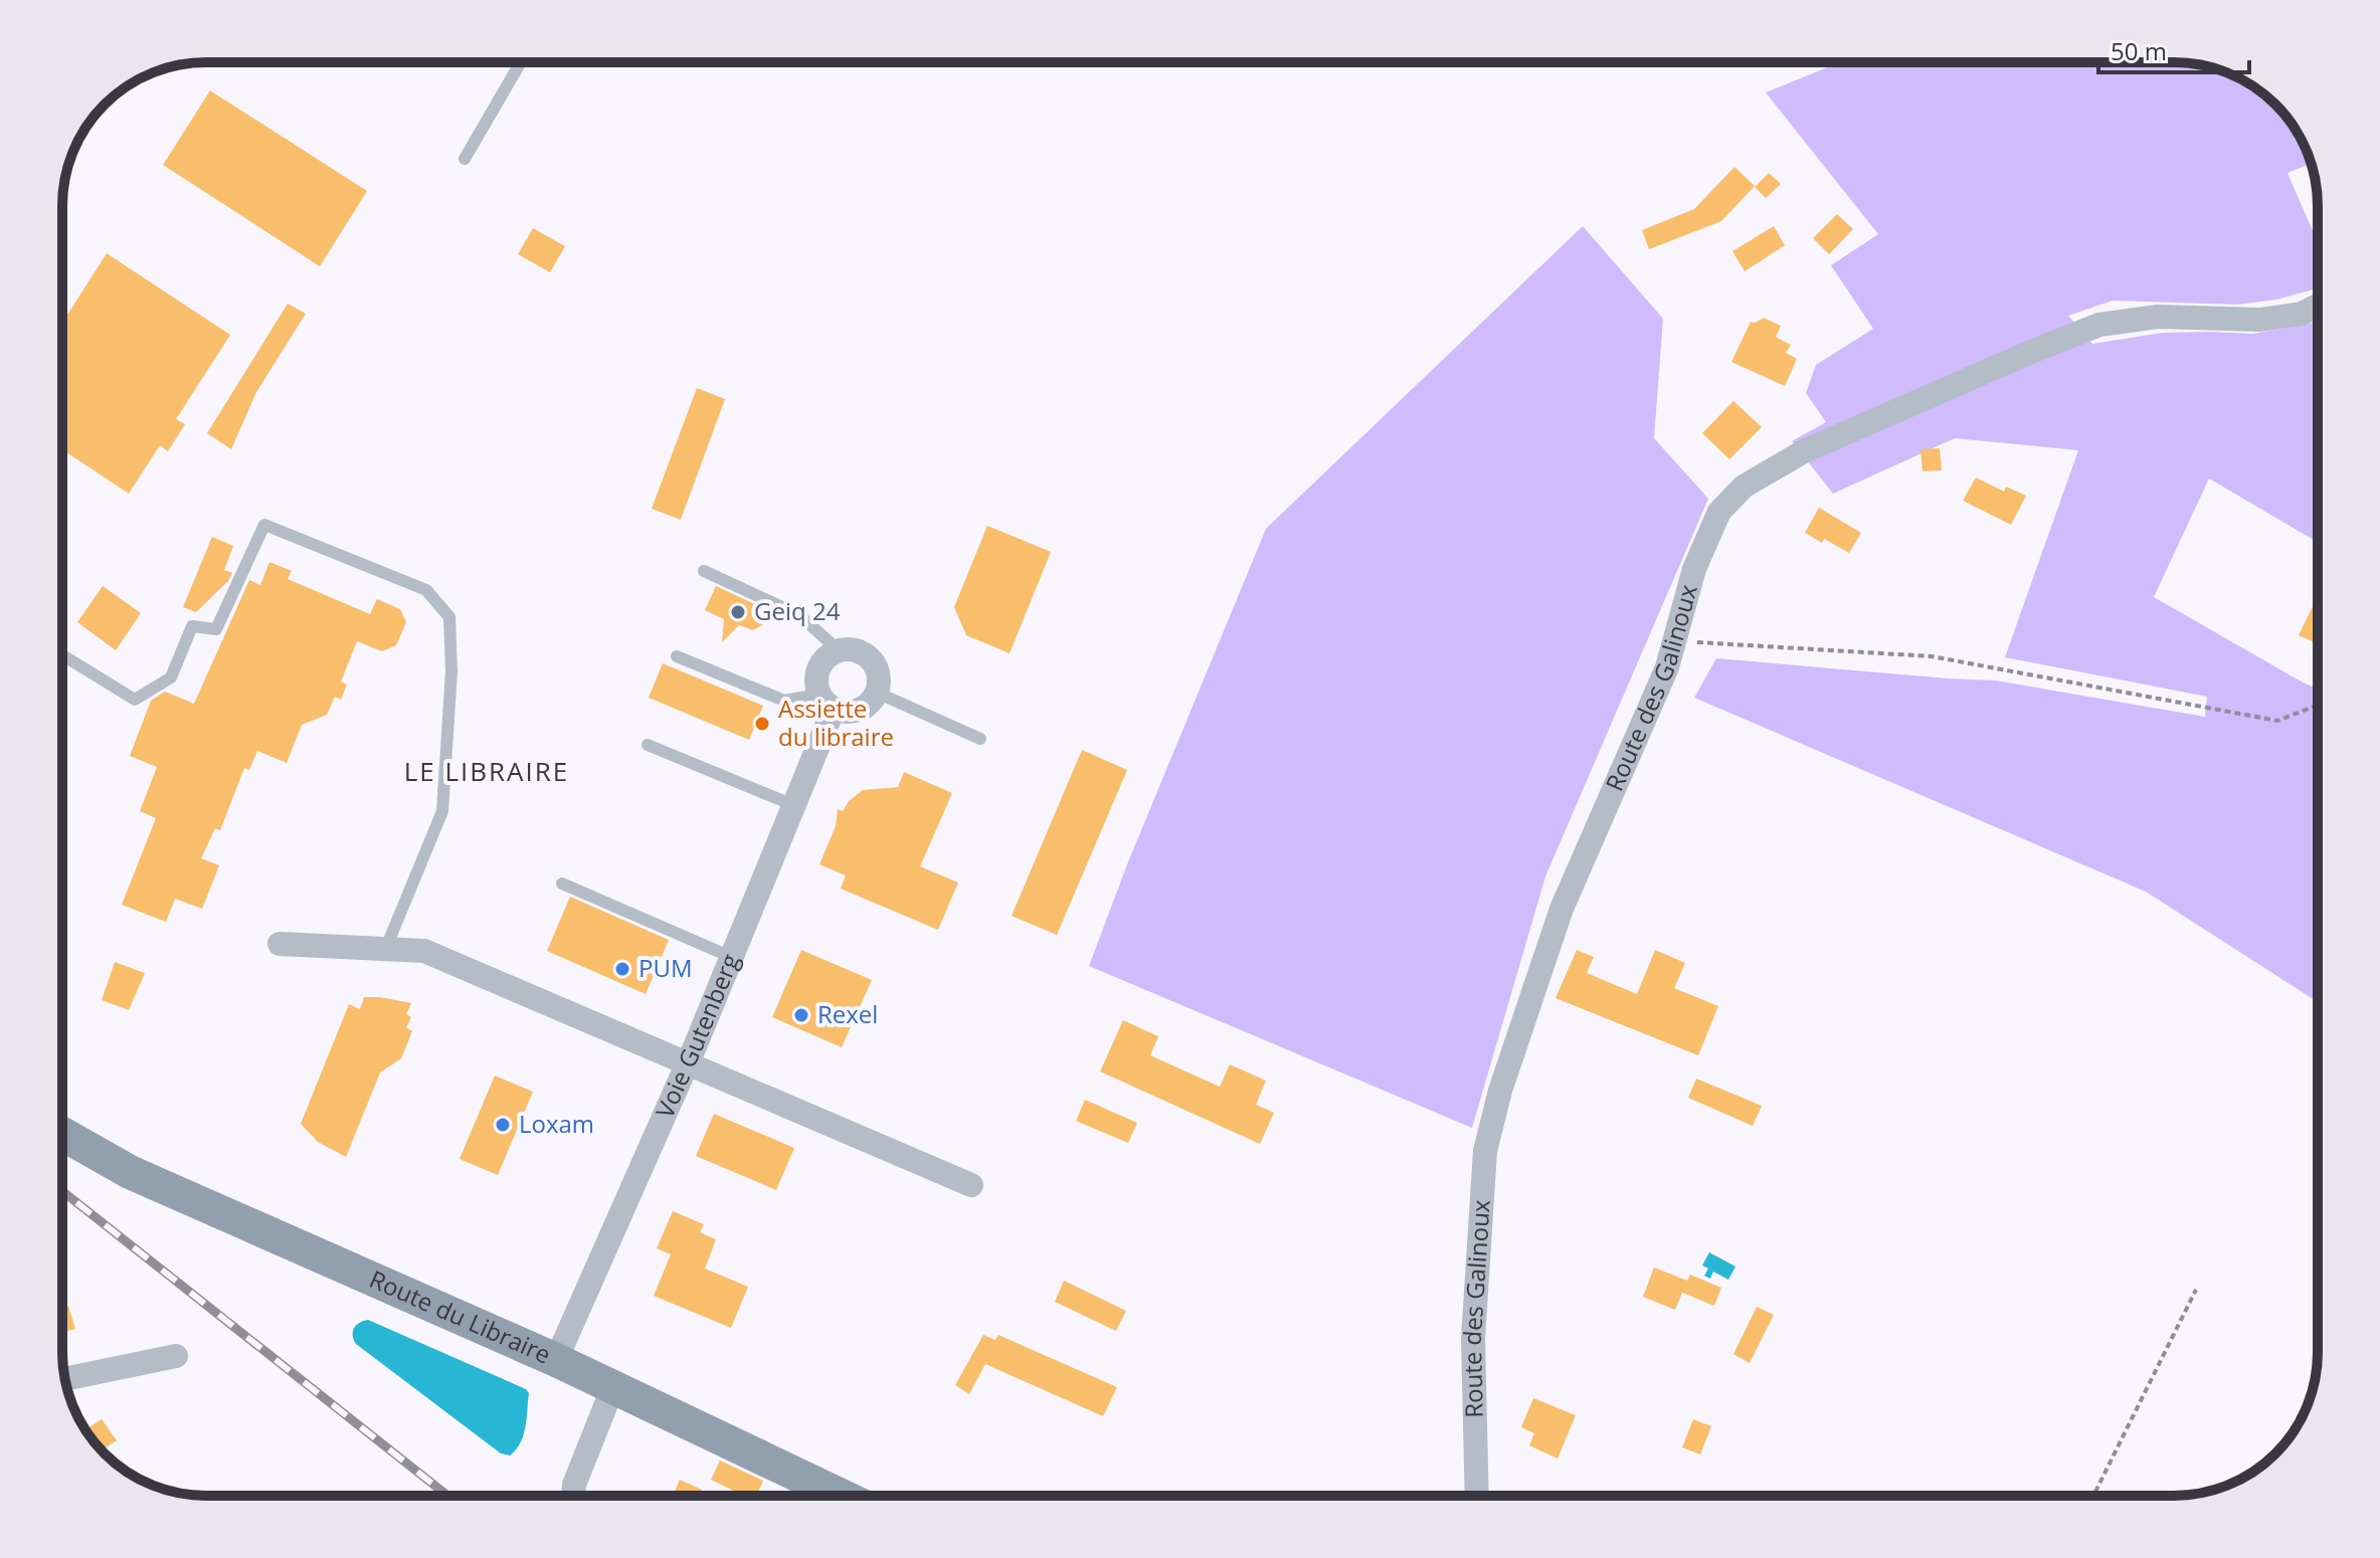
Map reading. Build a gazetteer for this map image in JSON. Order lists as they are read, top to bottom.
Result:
{
  "streets": {
    "main road": ["Route du Libraire"],
    "street": ["Route des Galinoux", "Voie Gutenberg"]
  },
  "crossings": [
    ["Voie Gutenberg", "Route du Libraire"]
  ],
  "districts": ["LE LIBRAIRE"],
  "places": [
    "Geiq 24",
    "Assiette du libraire",
    "PUM",
    "Rexel",
    "Loxam"
  ],
  "scale_bar": "50 m"
}
